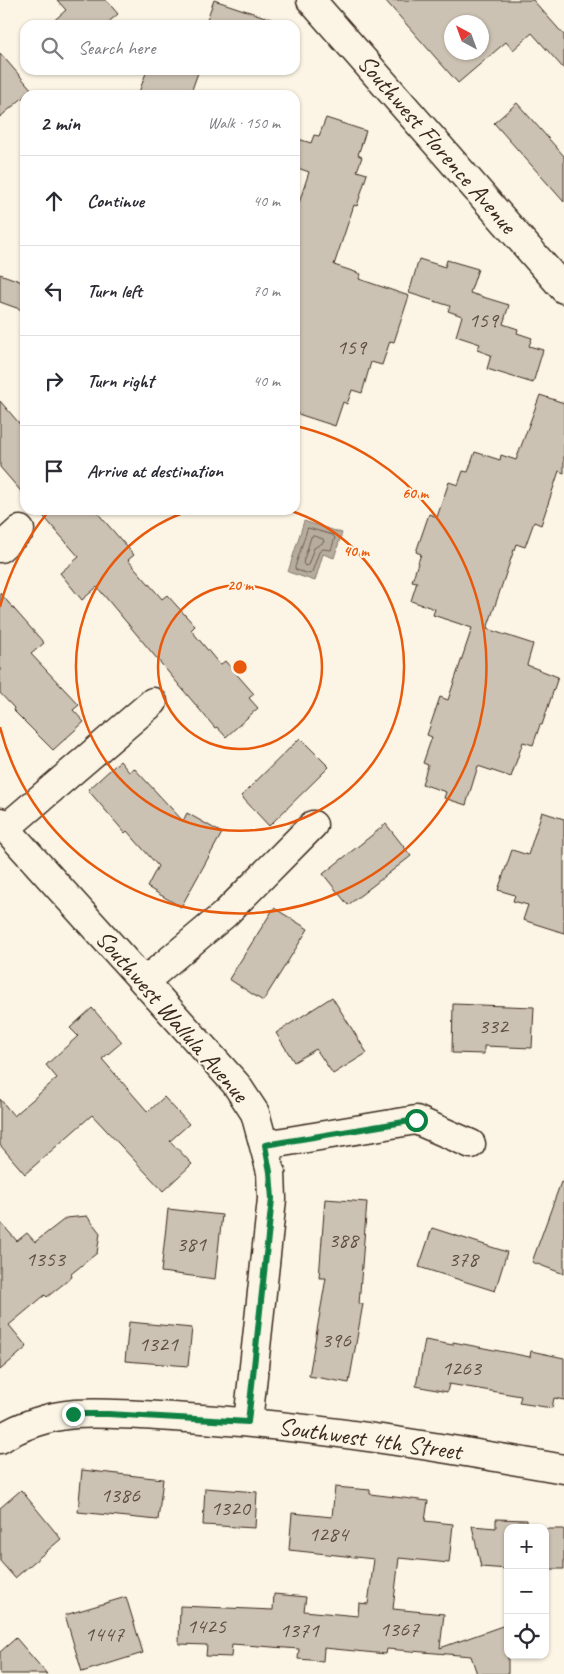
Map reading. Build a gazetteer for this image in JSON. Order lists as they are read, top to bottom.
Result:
{
  "streets": {
    "street": ["Southwest Florence Avenue", "Southwest Wallula Avenue", "Southwest 4th Street"]
  },
  "crossings": [
    ["Southwest Wallula Avenue", "Southwest 4th Street"]
  ],
  "house_numbers": [
    "159",
    "159",
    "332",
    "388",
    "381",
    "1353",
    "378",
    "396",
    "1321",
    "1263",
    "1386",
    "1320",
    "1284",
    "1425",
    "1367",
    "1371",
    "1447"
  ],
  "north": "top left",
  "page": {
    "search": "Search here",
    "heading": ["2 min", "Walk · 150 m"],
    "list": [
      ["Continue", "40 m"],
      ["Turn left", "70 m"],
      ["Turn right", "40 m"],
      "Arrive at destination"
    ],
    "map_buttons": ["+", "−"]
  },
  "rings": ["60 m", "40 m", "20 m"]
}
